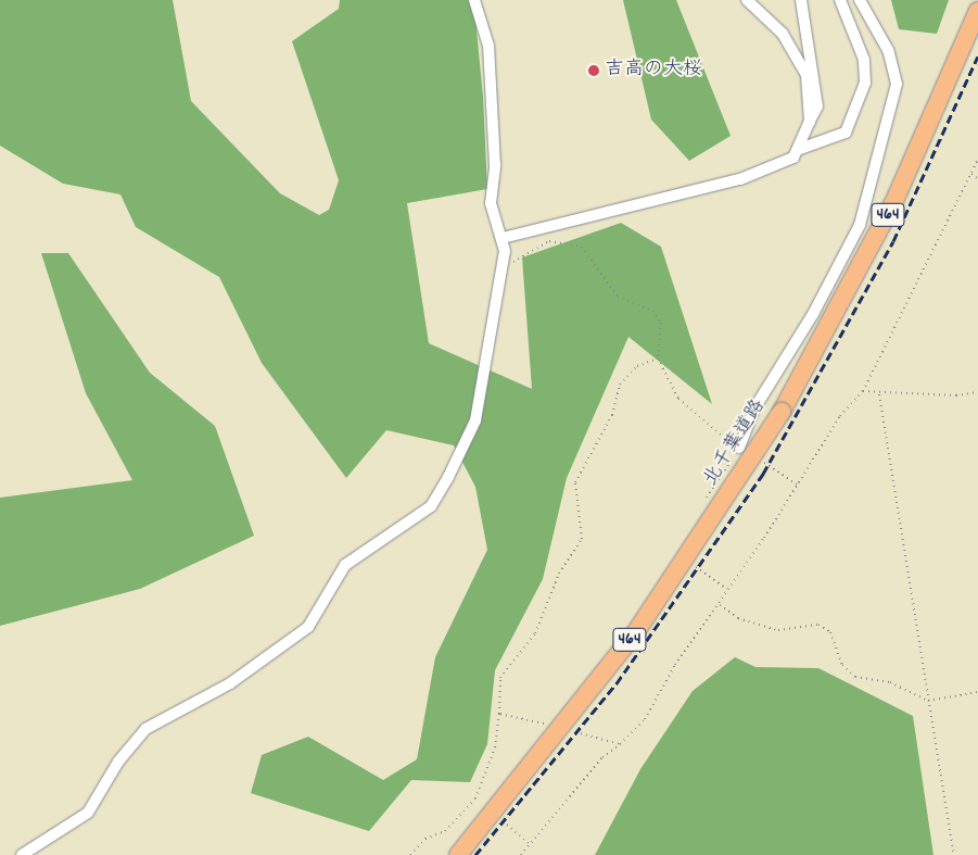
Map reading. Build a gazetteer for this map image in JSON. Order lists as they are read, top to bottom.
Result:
{
  "streets": {
    "highway": ["464", "北千葉道路"]
  },
  "places": ["吉高の大桜"]
}
